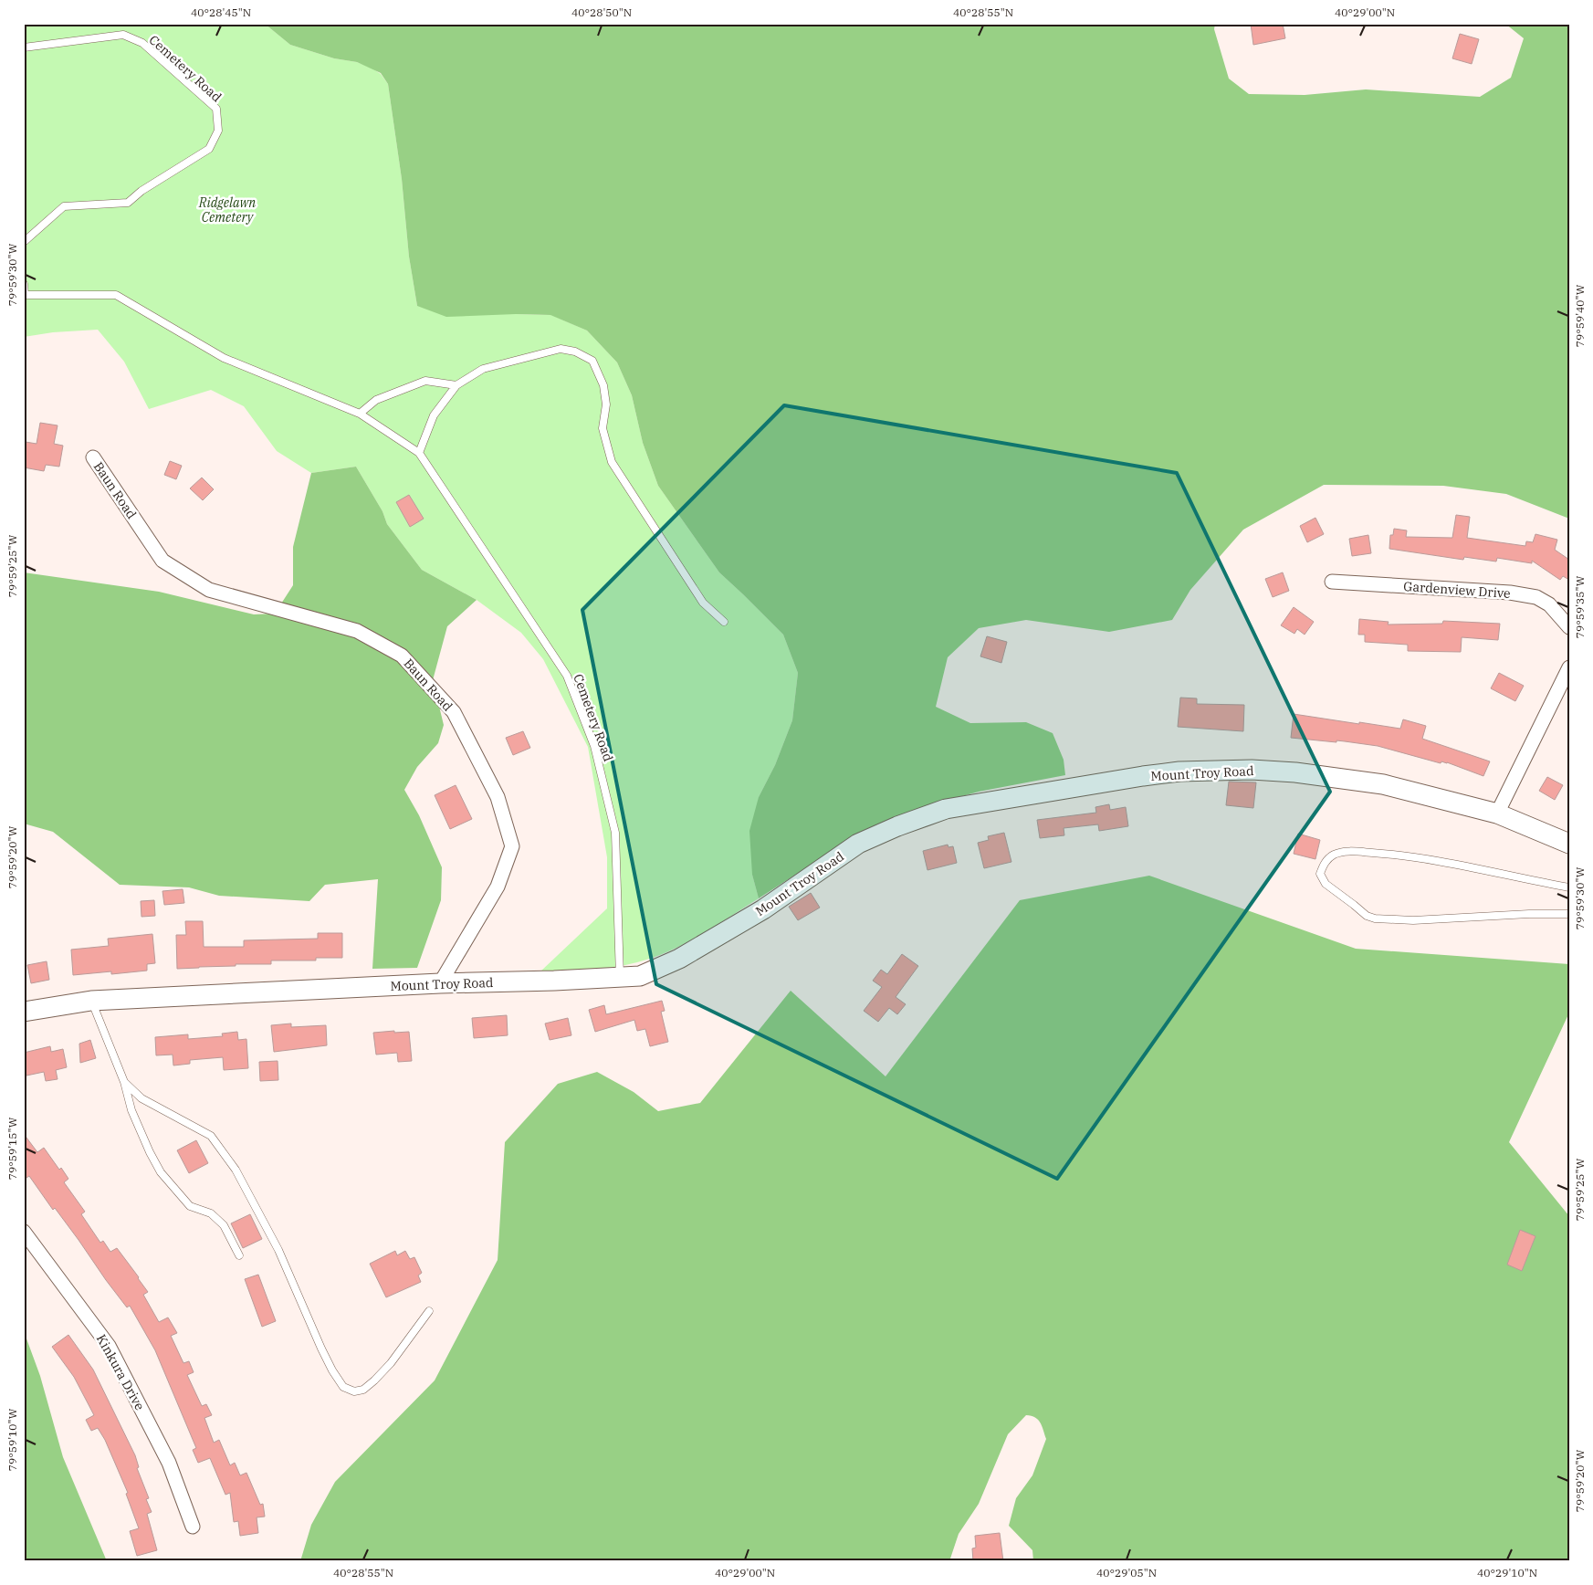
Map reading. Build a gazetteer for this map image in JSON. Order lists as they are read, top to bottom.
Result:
{
  "streets": {
    "street": [
      "Baun Road",
      "Gardenview Drive",
      "Mount Troy Road",
      "Kinkura Drive"
    ],
    "lane": ["Cemetery Road"]
  },
  "crossings": [
    ["Cemetery Road", "Mount Troy Road"],
    ["Baun Road", "Mount Troy Road"]
  ],
  "parks": ["Ridgelawn Cemetery"],
  "coordinates": [
    "40°28'45\"N",
    "40°28'50\"N",
    "40°28'55\"N",
    "40°29'00\"N",
    "79°59'30\"W",
    "79°59'40\"W",
    "79°59'25\"W",
    "79°59'35\"W",
    "79°59'20\"W",
    "79°59'15\"W",
    "79°59'10\"W",
    "40°29'05\"N",
    "40°29'10\"N"
  ]
}
